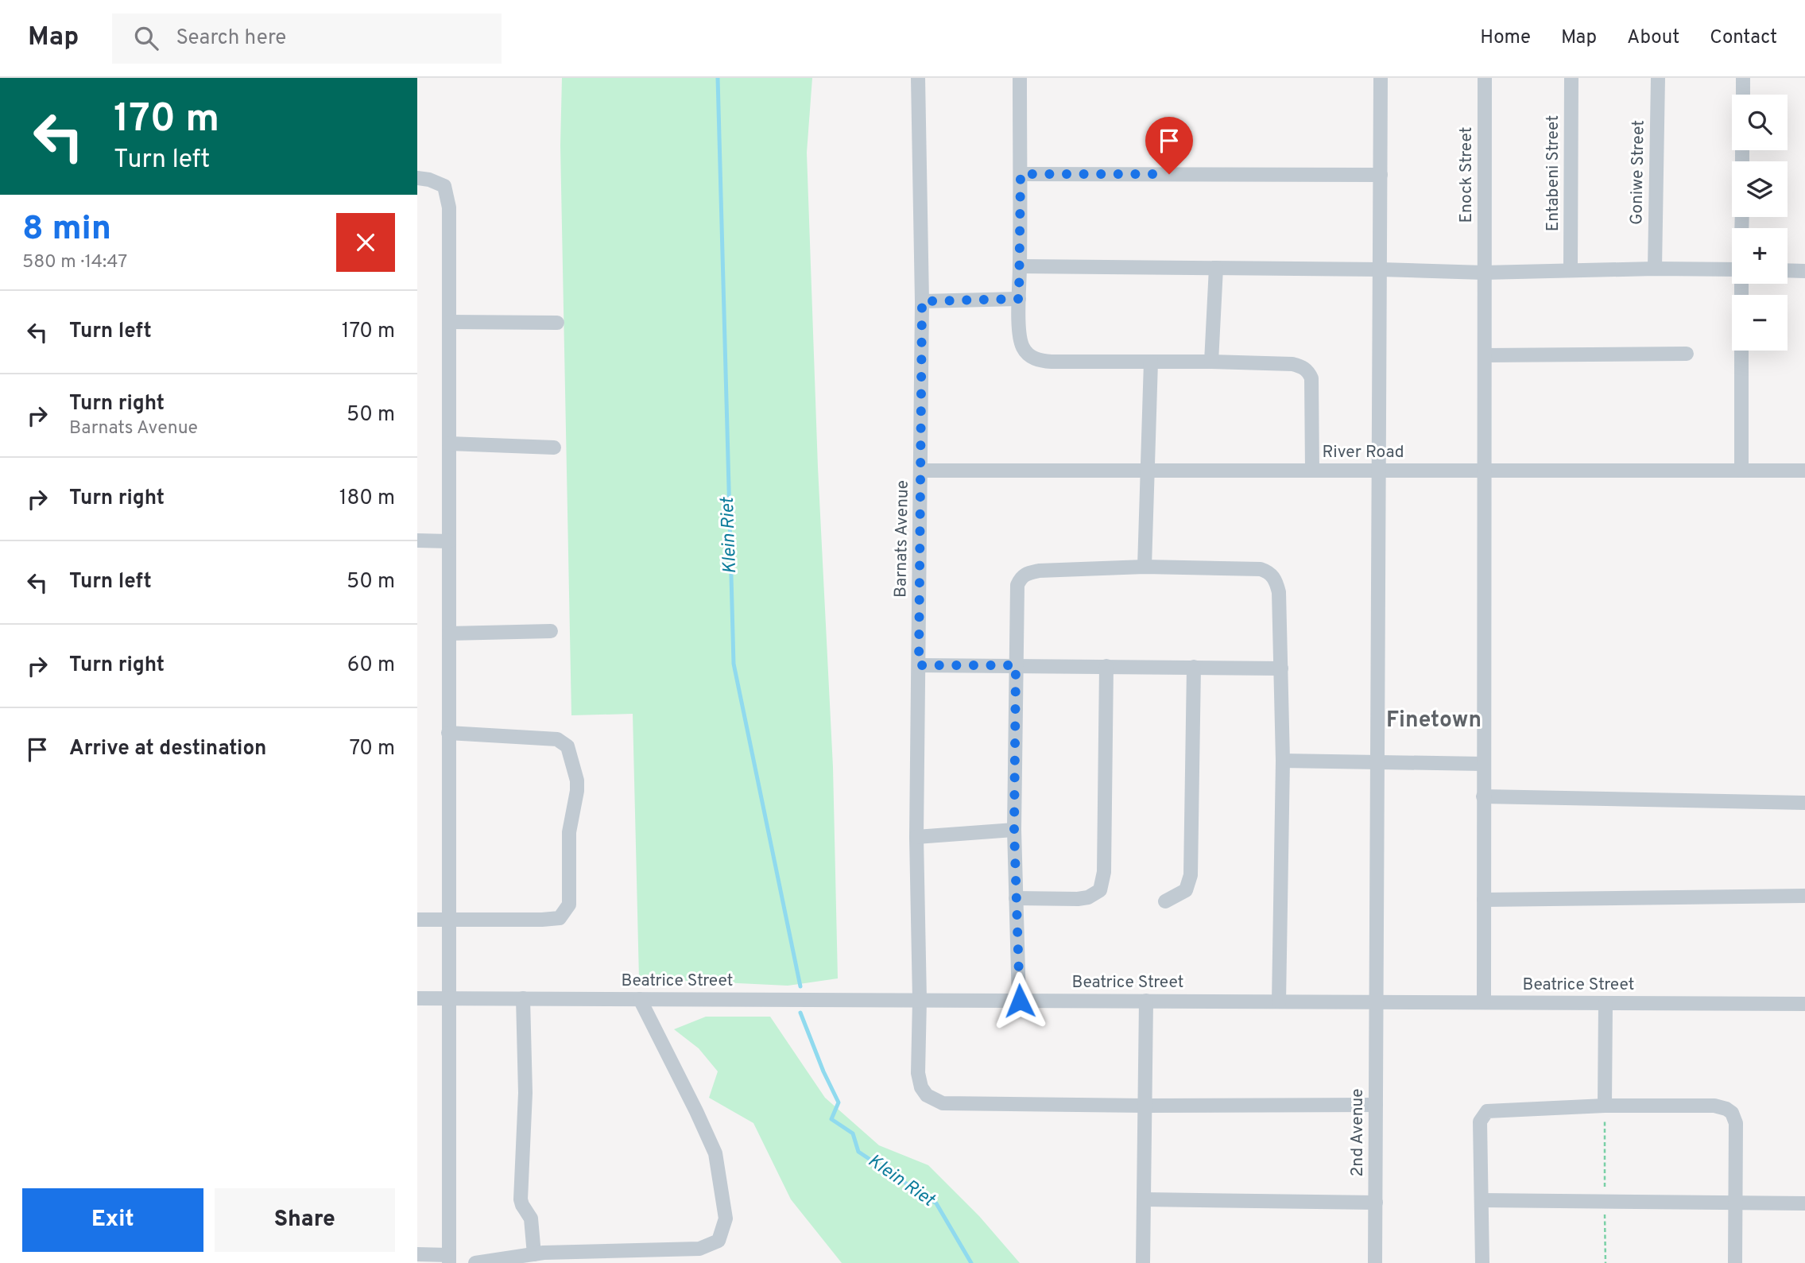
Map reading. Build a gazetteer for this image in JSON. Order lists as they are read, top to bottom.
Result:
{
  "streets": {
    "street": [
      "Goniwe Street",
      "Entabeni Street",
      "Enock Street",
      "River Road",
      "Barnats Avenue",
      "Beatrice Street",
      "2nd Avenue"
    ]
  },
  "crossings": [
    ["Enock Street", "River Road"],
    ["Enock Street", "Beatrice Street"],
    ["River Road", "Barnats Avenue"],
    ["River Road", "2nd Avenue"],
    ["Barnats Avenue", "Beatrice Street"],
    ["Beatrice Street", "2nd Avenue"]
  ],
  "districts": ["Finetown"],
  "water": ["Klein Riet"],
  "page": {
    "header": "Map",
    "search": "Search here",
    "nav": [
      "Home",
      "Map",
      "About",
      "Contact"
    ],
    "turn": ["170 m", "Turn left"],
    "map_buttons": ["+", "−"],
    "heading": ["8 min", "580 m · 14:47"],
    "list": [
      {
        "name": "Turn left",
        "value": "170 m"
      },
      {
        "name": "Turn right",
        "note": "Barnats Avenue",
        "value": "50 m"
      },
      {
        "name": "Turn right",
        "value": "180 m"
      },
      {
        "name": "Turn left",
        "value": "50 m"
      },
      {
        "name": "Turn right",
        "value": "60 m"
      },
      {
        "name": "Arrive at destination",
        "value": "70 m"
      }
    ],
    "buttons": ["Exit", "Share"]
  }
}
